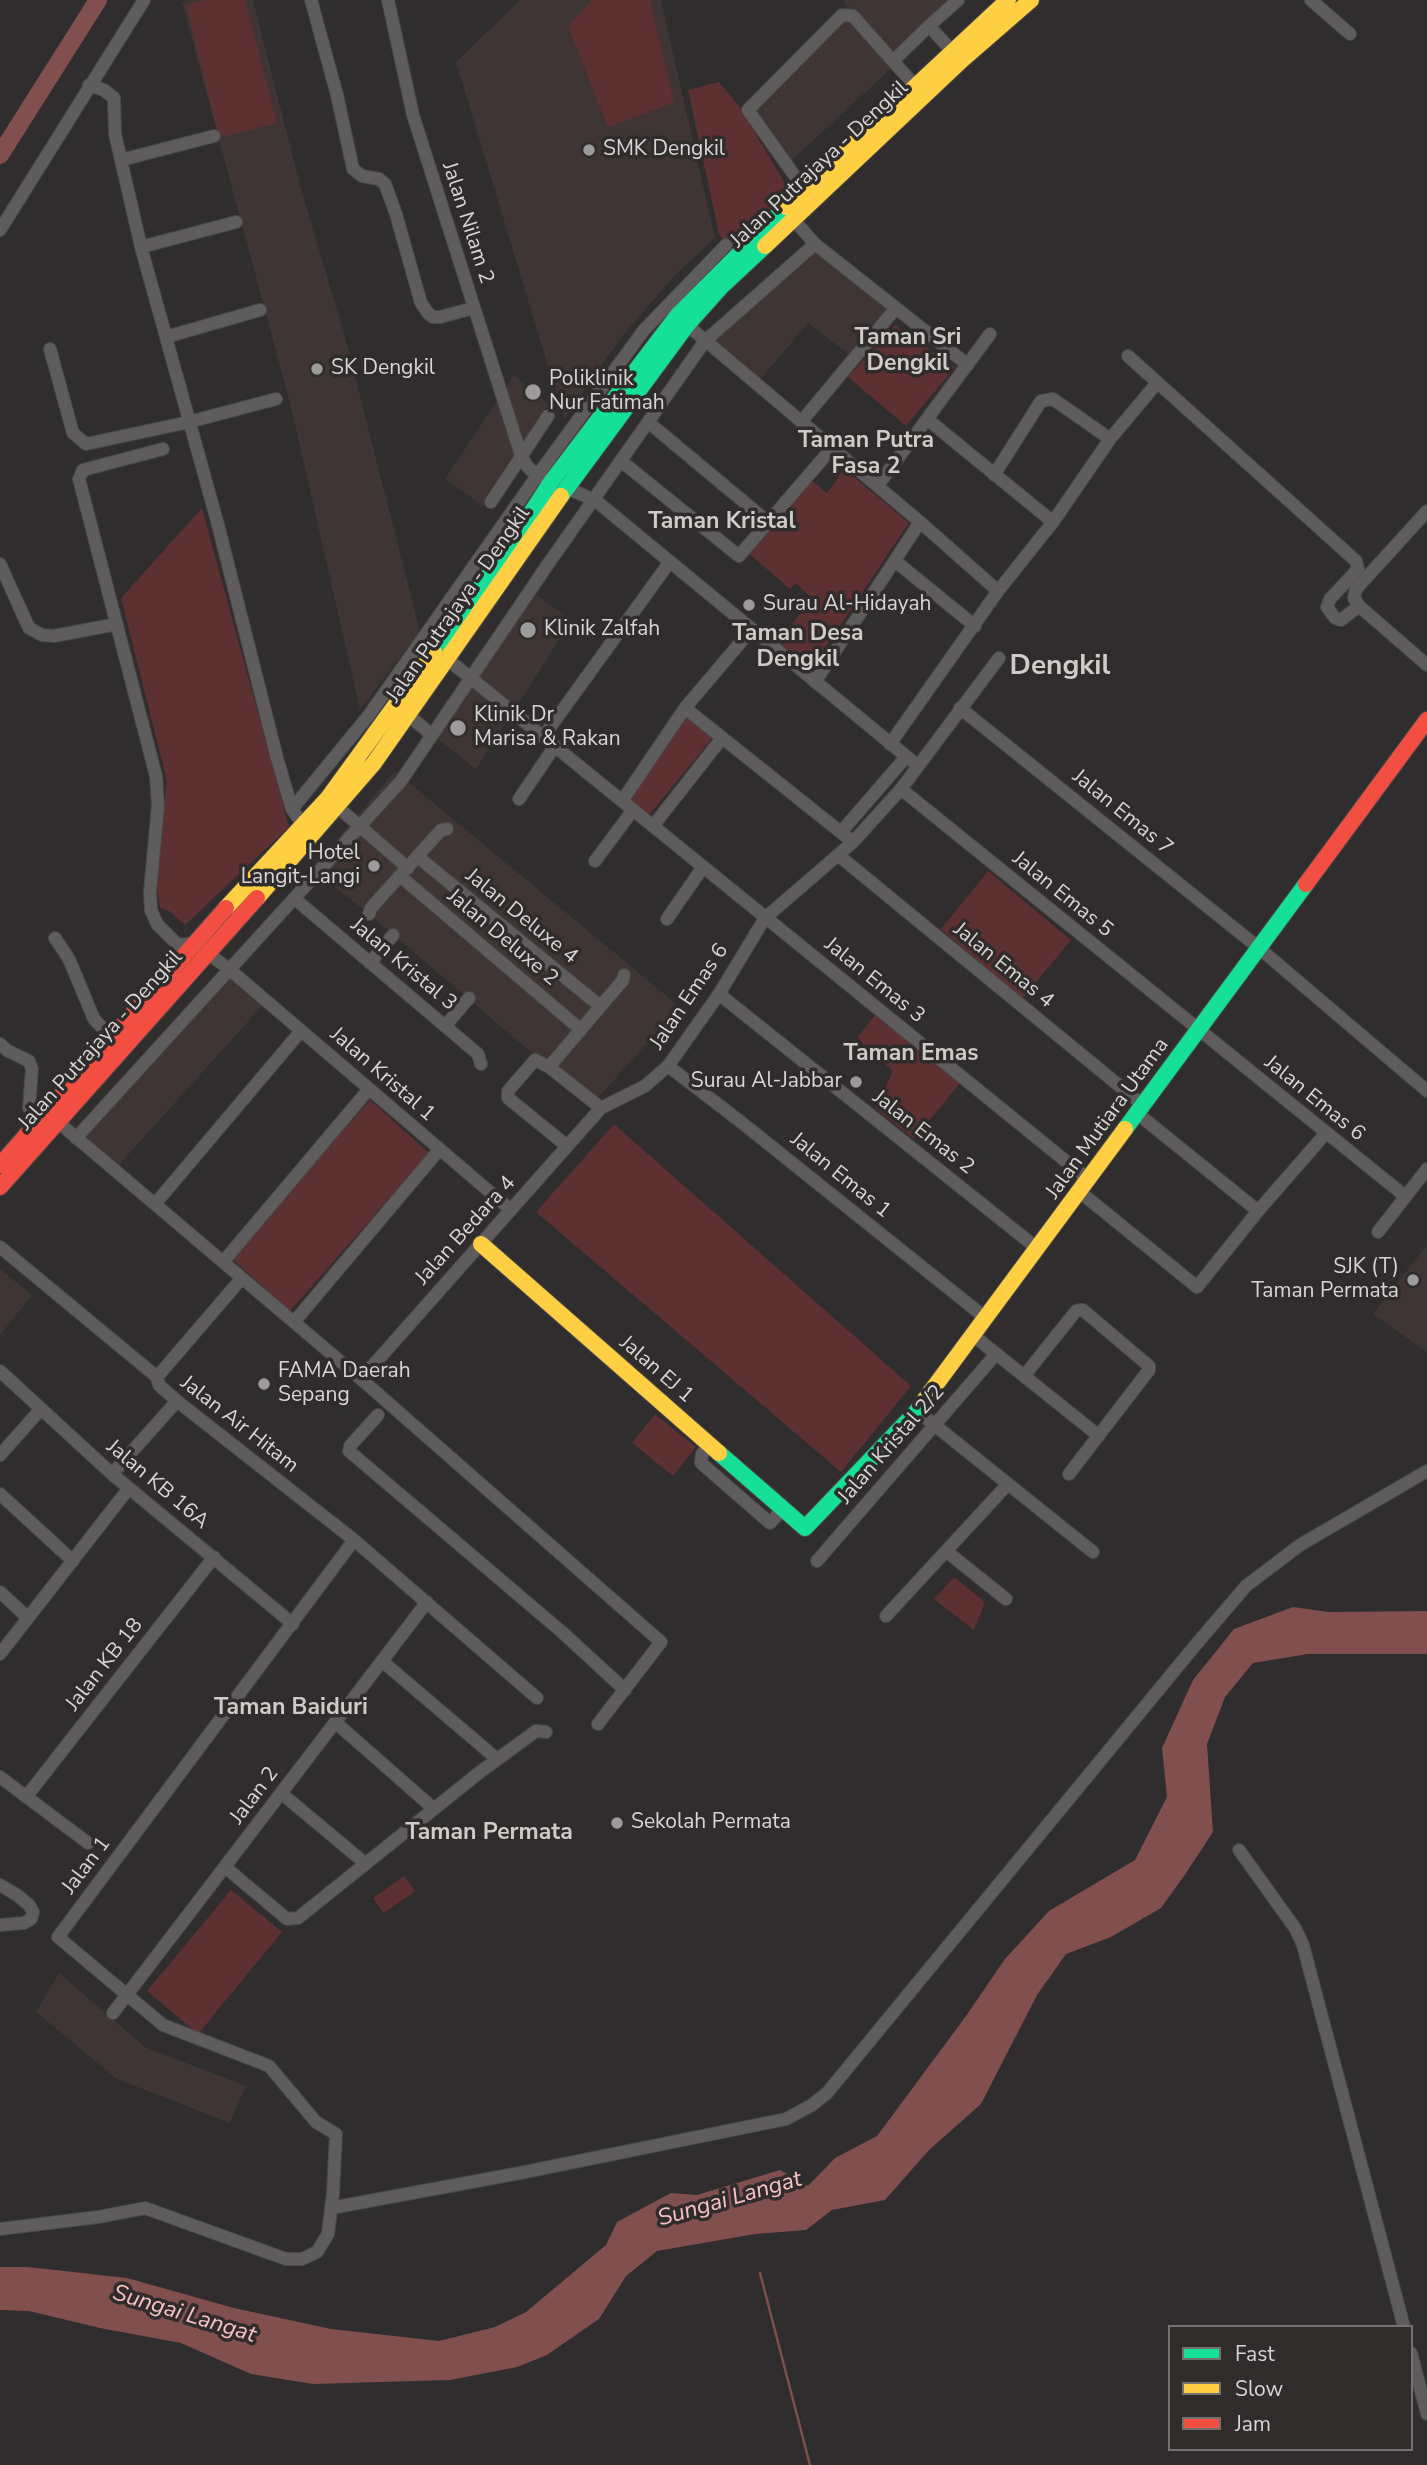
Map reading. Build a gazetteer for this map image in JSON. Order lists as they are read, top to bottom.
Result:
{
  "streets": {
    "main road": ["Jalan Putrajaya - Dengkil", "Jalan Mutiara Utama", "Jalan EJ 1"],
    "street": [
      "Jalan Nilam 2",
      "Jalan Emas 7",
      "Jalan Emas 5",
      "Jalan Deluxe 4",
      "Jalan Deluxe 2",
      "Jalan Kristal 3",
      "Jalan Emas 4",
      "Jalan Emas 3",
      "Jalan Emas 6",
      "Jalan Kristal 1",
      "Jalan Emas 2",
      "Jalan Emas 1",
      "Jalan Bedara 4",
      "Jalan Air Hitam",
      "Jalan Kristal 2/2",
      "Jalan KB 16A",
      "Jalan KB 18",
      "Jalan 2",
      "Jalan 1"
    ]
  },
  "crossings": [
    ["Jalan Putrajaya - Dengkil", "Jalan Nilam 2"],
    ["Jalan Putrajaya - Dengkil", "Jalan Deluxe 2"],
    ["Jalan Putrajaya - Dengkil", "Jalan Kristal 1"],
    ["Jalan Emas 7", "Jalan Emas 6"],
    ["Jalan Emas 7", "Jalan Mutiara Utama"],
    ["Jalan Emas 5", "Jalan Emas 6"],
    ["Jalan Emas 5", "Jalan Mutiara Utama"],
    ["Jalan Emas 4", "Jalan Emas 3"],
    ["Jalan Emas 4", "Jalan Emas 6"],
    ["Jalan Emas 4", "Jalan Mutiara Utama"],
    ["Jalan Emas 3", "Jalan Emas 6"],
    ["Jalan Emas 3", "Jalan Mutiara Utama"],
    ["Jalan Emas 6", "Jalan Mutiara Utama"],
    ["Jalan Emas 6", "Jalan Emas 2"],
    ["Jalan Emas 6", "Jalan Emas 1"],
    ["Jalan Emas 6", "Jalan Bedara 4"],
    ["Jalan Kristal 1", "Jalan Bedara 4"],
    ["Jalan Mutiara Utama", "Jalan Emas 2"],
    ["Jalan Mutiara Utama", "Jalan Emas 1"],
    ["Jalan Mutiara Utama", "Jalan EJ 1"],
    ["Jalan Bedara 4", "Jalan EJ 1"],
    ["Jalan Air Hitam", "Jalan 2"],
    ["Jalan Air Hitam", "Jalan 1"],
    ["Jalan KB 16A", "Jalan KB 18"],
    ["Jalan KB 16A", "Jalan 1"],
    ["Jalan 2", "Jalan 1"]
  ],
  "districts": [
    "Taman Sri Dengkil",
    "Taman Putra Fasa 2",
    "Taman Kristal",
    "Taman Desa Dengkil",
    "Dengkil",
    "Taman Emas",
    "Taman Baiduri",
    "Taman Permata"
  ],
  "water": ["Sungai Langat"],
  "places": [
    "SMK Dengkil",
    "SK Dengkil",
    "Poliklinik Nur Fatimah",
    "Surau Al-Hidayah",
    "Klinik Zalfah",
    "Klinik Dr Marisa & Rakan",
    "Hotel Langit-Langi",
    "Surau Al-Jabbar",
    "SJK (T) Taman Permata",
    "FAMA Daerah Sepang",
    "Sekolah Permata"
  ],
  "legend": ["Fast", "Slow", "Jam"]
}
